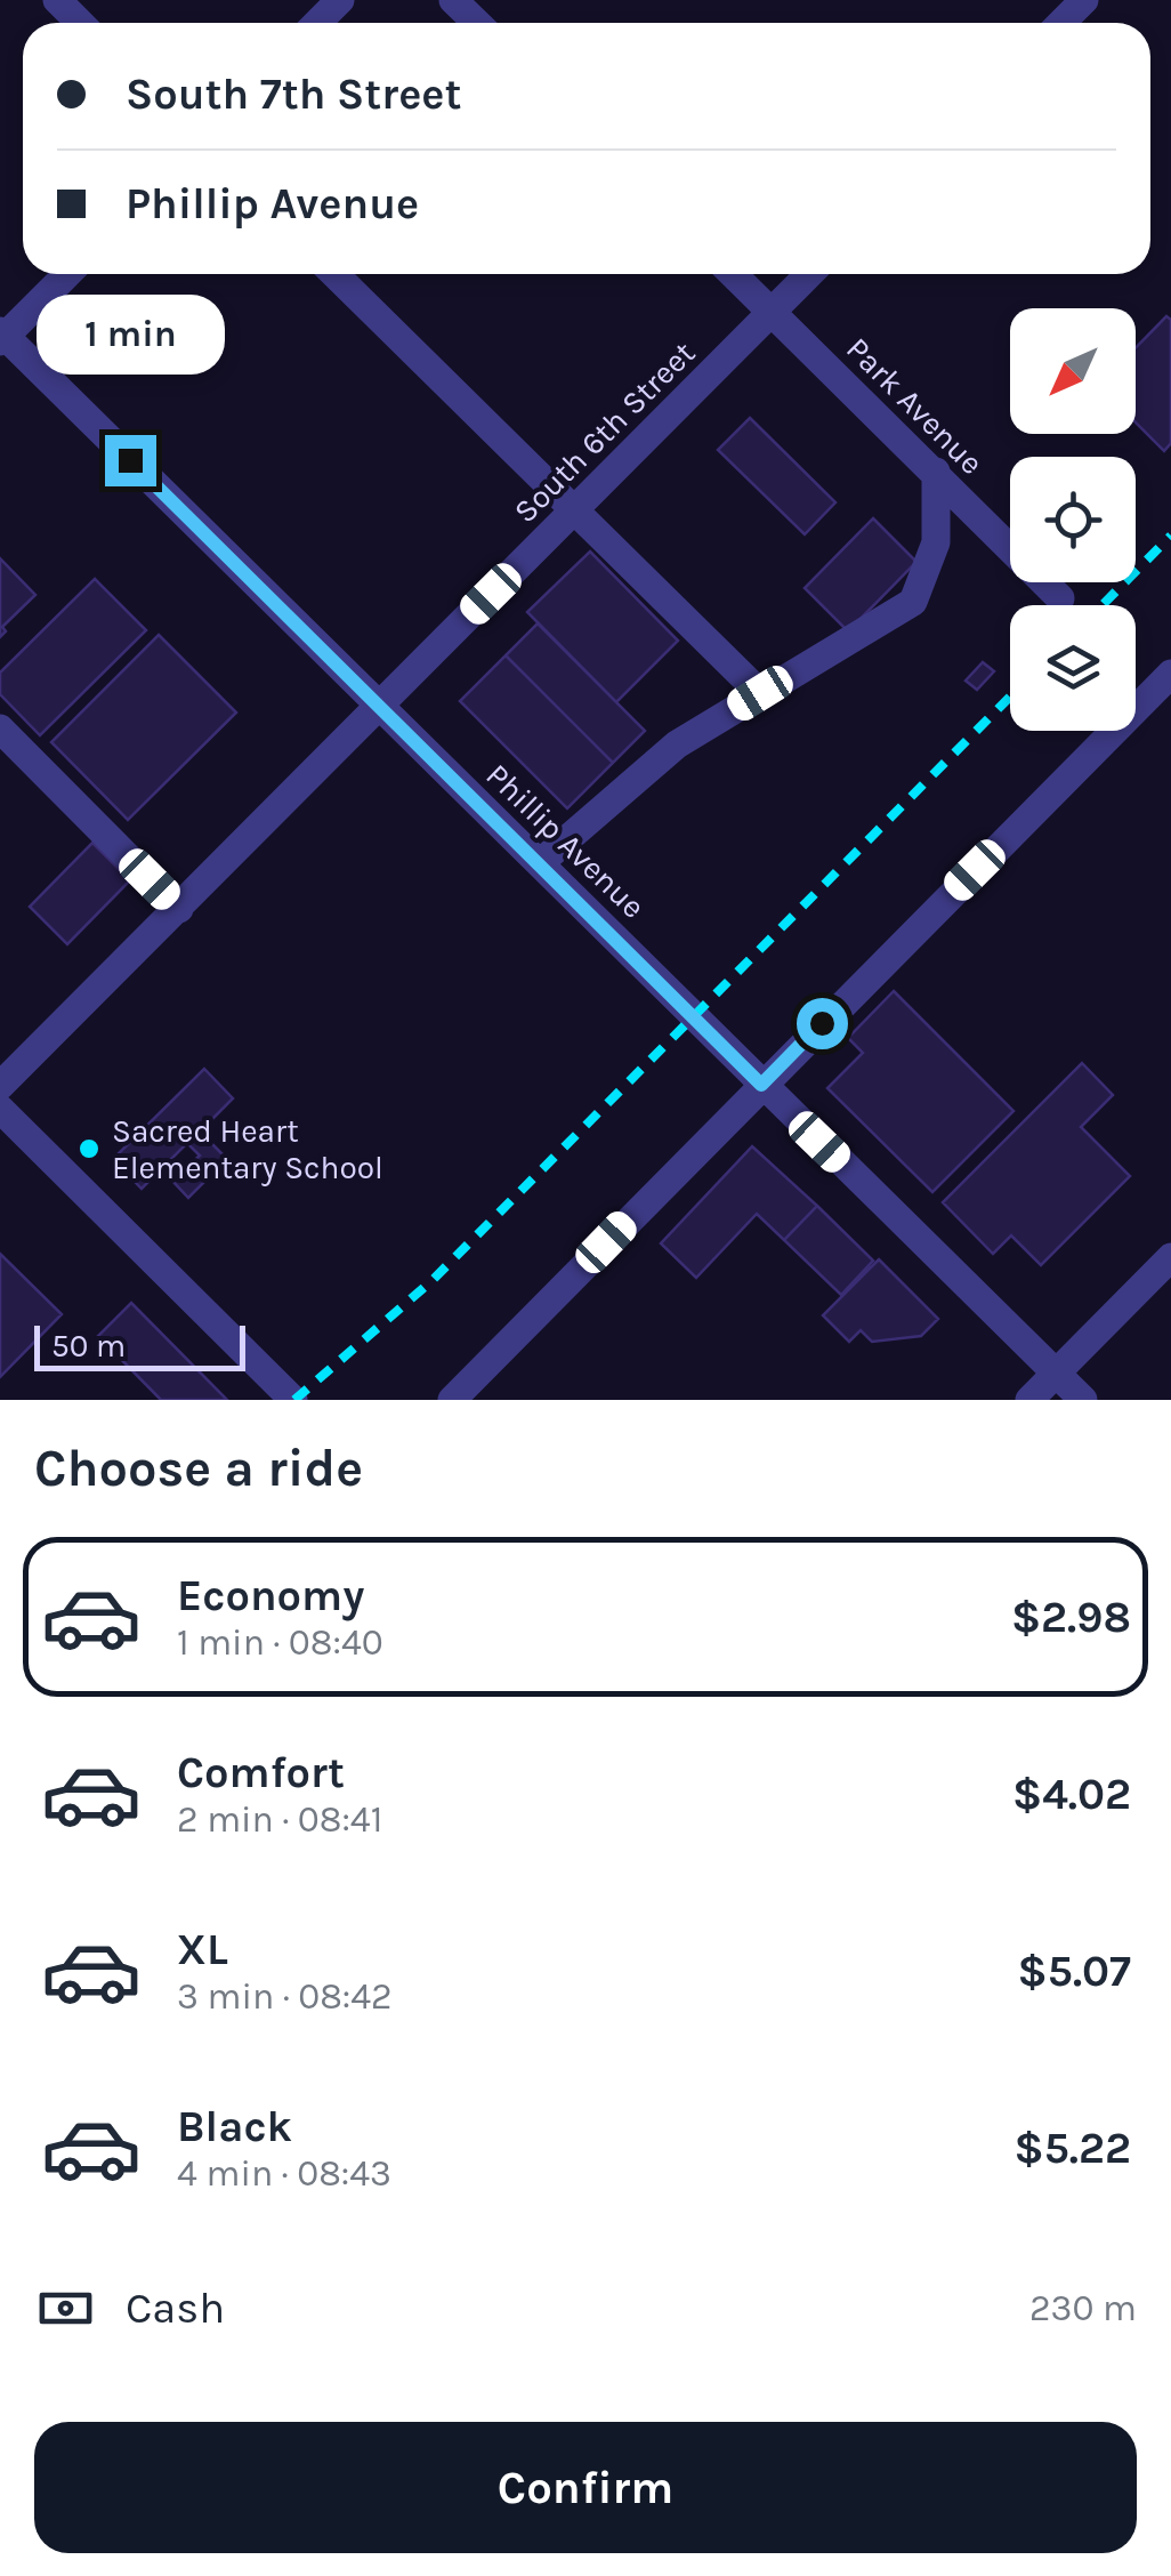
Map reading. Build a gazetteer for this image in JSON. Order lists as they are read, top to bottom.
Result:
{
  "streets": {
    "street": ["Park Avenue", "South 6th Street", "Phillip Avenue"]
  },
  "crossings": [
    ["Park Avenue", "South 6th Street"],
    ["South 6th Street", "Phillip Avenue"]
  ],
  "places": ["Sacred Heart Elementary School"],
  "scale_bar": "50 m",
  "north": "bottom left",
  "page": {
    "banner": ["South 7th Street", "Phillip Avenue"],
    "bubble": "1 min",
    "scale": "50 m",
    "heading": "Choose a ride",
    "list": [
      {
        "name": "Economy",
        "note": "1 min · 08:40",
        "value": "$2.98"
      },
      {
        "name": "Comfort",
        "note": "2 min · 08:41",
        "value": "$4.02"
      },
      {
        "name": "XL",
        "note": "3 min · 08:42",
        "value": "$5.07"
      },
      {
        "name": "Black",
        "note": "4 min · 08:43",
        "value": "$5.22"
      }
    ],
    "pay": ["Cash", "230 m"],
    "buttons": "Confirm"
  }
}
